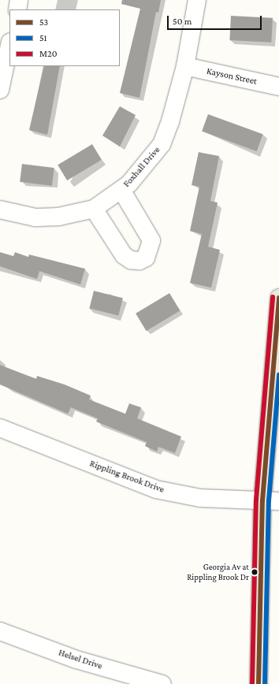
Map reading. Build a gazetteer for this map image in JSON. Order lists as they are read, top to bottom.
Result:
{
  "streets": {
    "street": [
      "Kayson Street",
      "Foxhall Drive",
      "Rippling Brook Drive",
      "Helsel Drive"
    ]
  },
  "crossings": [
    ["Kayson Street", "Foxhall Drive"]
  ],
  "places": ["Georgia Av at Rippling Brook Dr"],
  "lines": ["transit line M20", "transit line 53", "transit line 51"],
  "legend": ["53", "51", "M20"],
  "scale_bar": "50 m"
}
